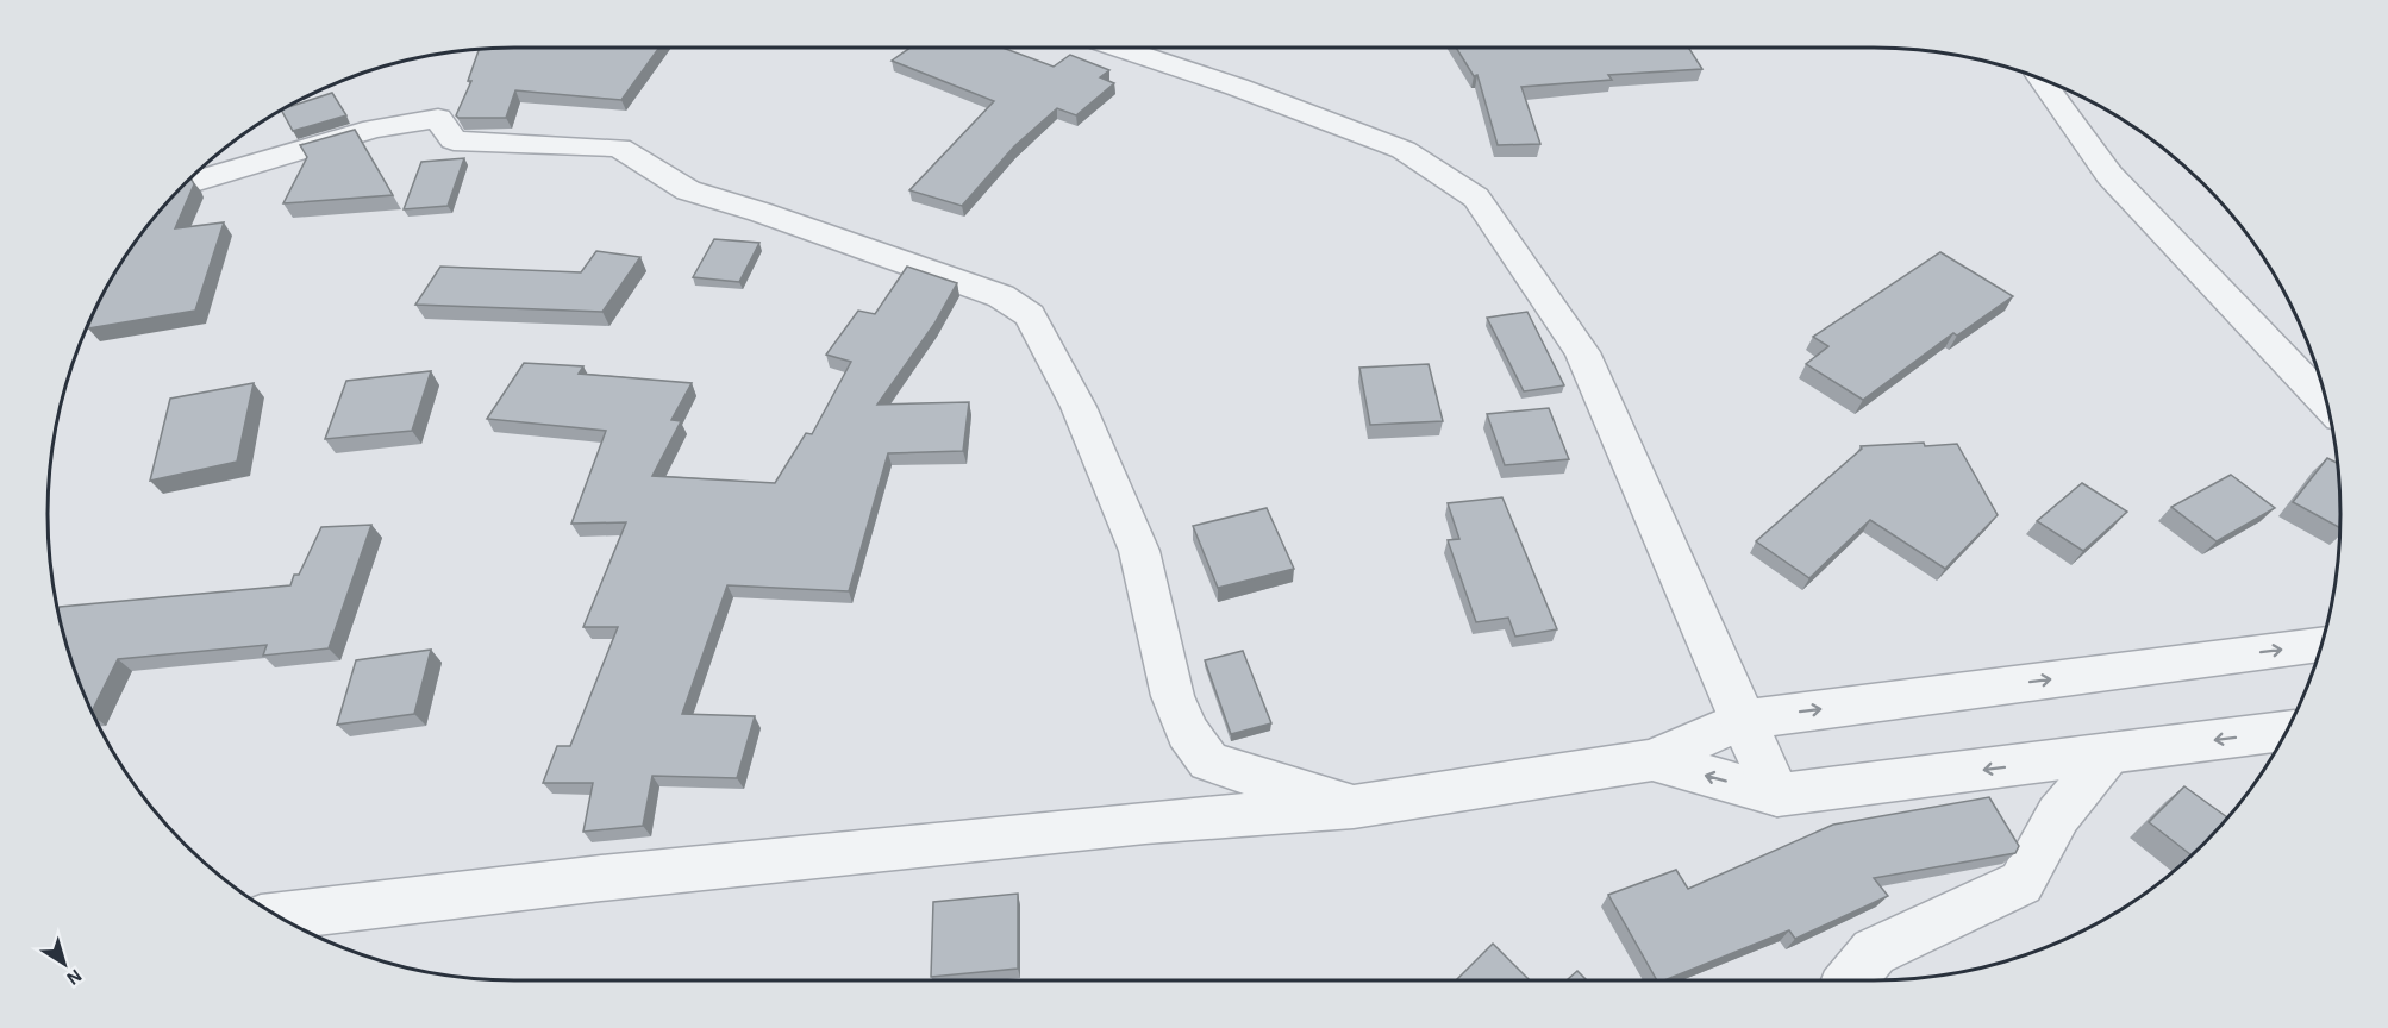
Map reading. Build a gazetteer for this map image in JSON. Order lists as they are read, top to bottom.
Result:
{
  "north": "bottom right"
}
